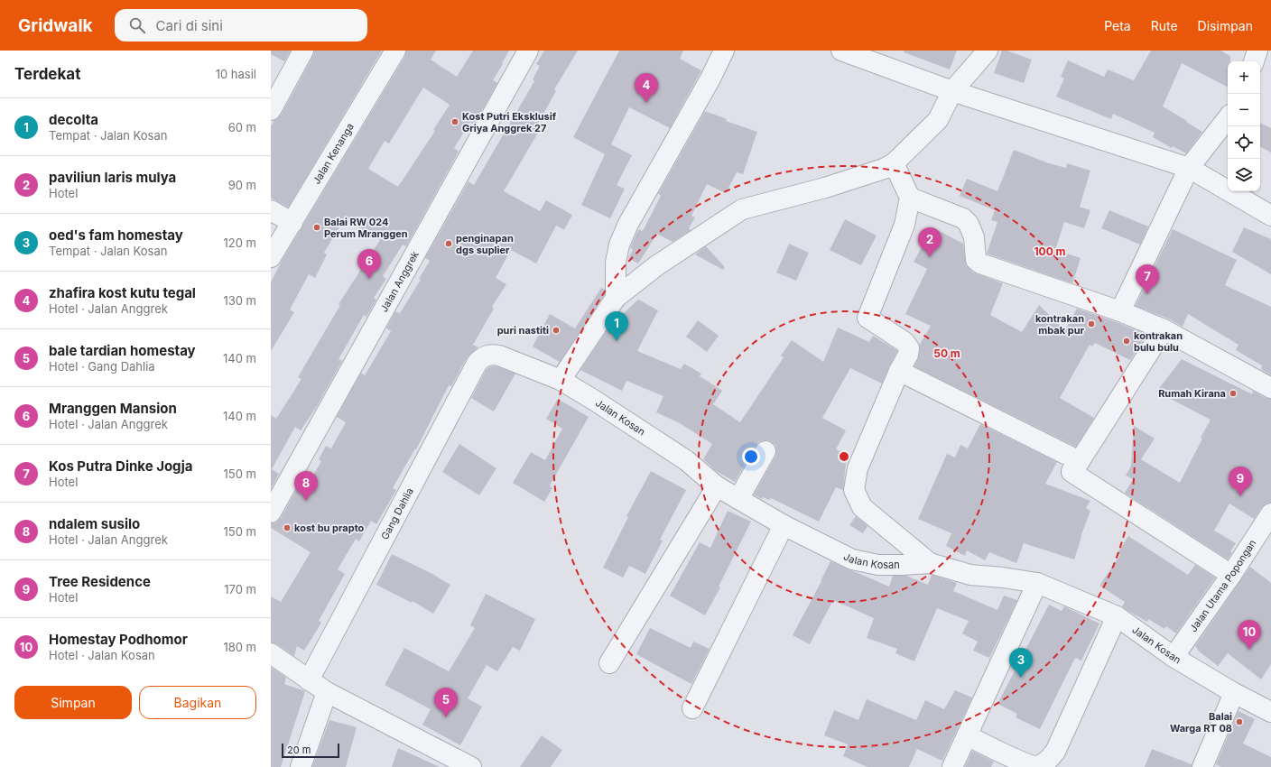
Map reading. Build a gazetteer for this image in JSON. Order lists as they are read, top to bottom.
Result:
{
  "streets": {
    "street": [
      "Jalan Kenanga",
      "Jalan Anggrek",
      "Jalan Kosan",
      "Gang Dahlia",
      "Jalan Utama Popongan"
    ]
  },
  "crossings": [
    ["Jalan Kosan", "Gang Dahlia"],
    ["Jalan Kosan", "Jalan Utama Popongan"]
  ],
  "places": [
    "Kost Putri Eksklusif Griya Anggrek 27",
    "Balai RW 024 Perum Mranggen",
    "penginapan dgs suplier",
    "kontrakan mbak pur",
    "puri nastiti",
    "kontrakan bulu bulu",
    "Rumah Kirana",
    "kost bu prapto",
    "Balai Warga RT 08"
  ],
  "scale_bar": "20 m",
  "page": {
    "header": "Gridwalk",
    "search": "Cari di sini",
    "nav": ["Peta", "Rute", "Disimpan"],
    "heading": ["Terdekat", "10 hasil"],
    "map_buttons": ["+", "−"],
    "pins": [
      "4",
      "2",
      "6",
      "7",
      "1",
      "9",
      "8",
      "10",
      "3",
      "5"
    ],
    "list": [
      {
        "mark": "1",
        "name": "decolta",
        "note": "Tempat · Jalan Kosan",
        "value": "60 m"
      },
      {
        "mark": "2",
        "name": "paviliun laris mulya",
        "note": "Hotel",
        "value": "90 m"
      },
      {
        "mark": "3",
        "name": "oed's fam homestay",
        "note": "Tempat · Jalan Kosan",
        "value": "120 m"
      },
      {
        "mark": "4",
        "name": "zhafira kost kutu tegal",
        "note": "Hotel · Jalan Anggrek",
        "value": "130 m"
      },
      {
        "mark": "5",
        "name": "bale tardian homestay",
        "note": "Hotel · Gang Dahlia",
        "value": "140 m"
      },
      {
        "mark": "6",
        "name": "Mranggen Mansion",
        "note": "Hotel · Jalan Anggrek",
        "value": "140 m"
      },
      {
        "mark": "7",
        "name": "Kos Putra Dinke Jogja",
        "note": "Hotel",
        "value": "150 m"
      },
      {
        "mark": "8",
        "name": "ndalem susilo",
        "note": "Hotel · Jalan Anggrek",
        "value": "150 m"
      },
      {
        "mark": "9",
        "name": "Tree Residence",
        "note": "Hotel",
        "value": "170 m"
      },
      {
        "mark": "10",
        "name": "Homestay Podhomor",
        "note": "Hotel · Jalan Kosan",
        "value": "180 m"
      }
    ],
    "buttons": ["Simpan", "Bagikan"],
    "scale": "20 m"
  },
  "rings": ["100 m", "50 m"]
}
